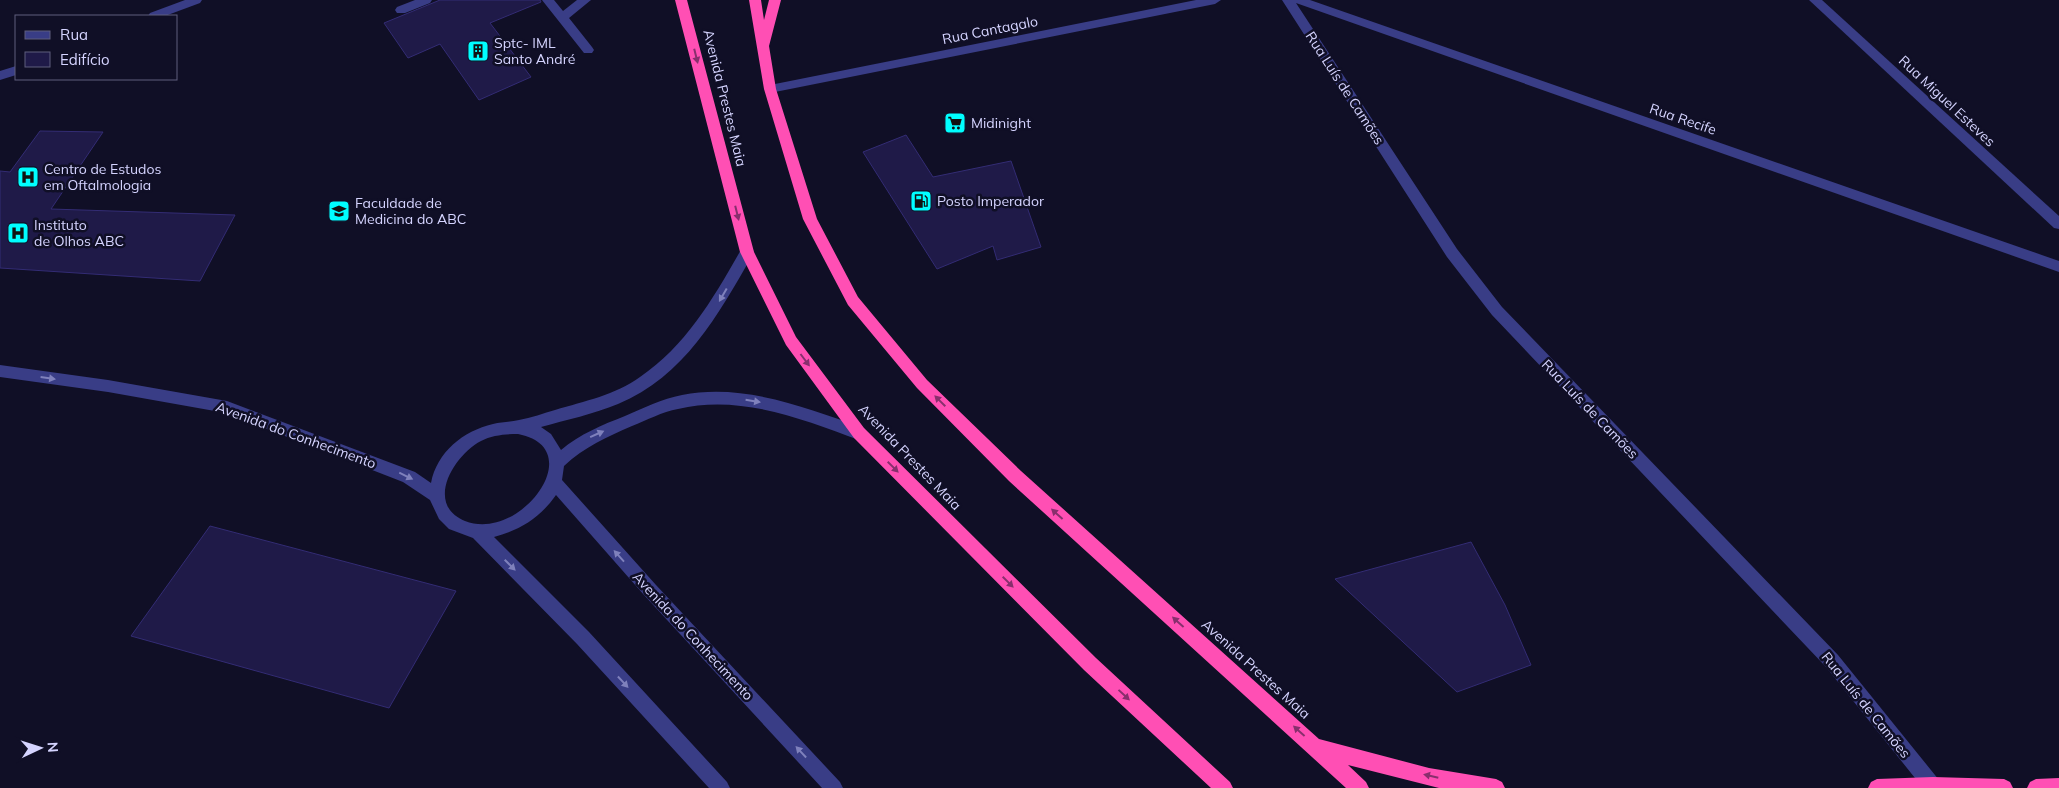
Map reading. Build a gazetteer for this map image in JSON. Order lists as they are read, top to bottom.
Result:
{
  "streets": {
    "highway": ["Avenida Prestes Maia"],
    "street": [
      "Rua Cantagalo",
      "Rua Luís de Camões",
      "Rua Miguel Esteves",
      "Rua Recife",
      "Avenida do Conhecimento"
    ]
  },
  "crossings": [
    ["Rua Cantagalo", "Avenida Prestes Maia"]
  ],
  "places": {
    "building": ["Sptc- IML Santo André"],
    "supermarket": ["Midinight"],
    "hospital": ["Centro de Estudos em Oftalmologia", "Instituto de Olhos ABC"],
    "fuel station": ["Posto Imperador"],
    "school or university": ["Faculdade de Medicina do ABC"]
  },
  "legend": ["Rua", "Edifício"],
  "north": "right"
}
